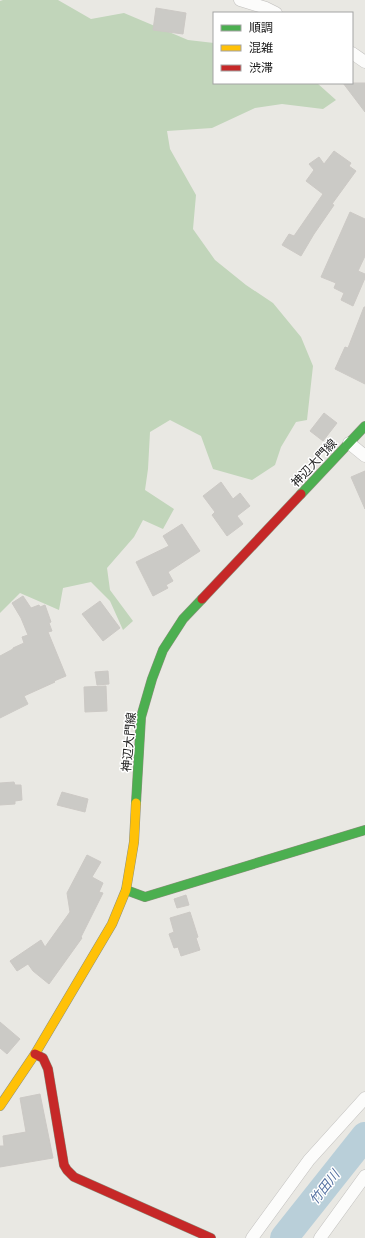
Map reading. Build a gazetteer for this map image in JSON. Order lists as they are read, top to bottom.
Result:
{
  "streets": {
    "main road": ["神辺大門線"]
  },
  "water": ["竹田川"],
  "legend": ["順調", "混雑", "渋滞"]
}
